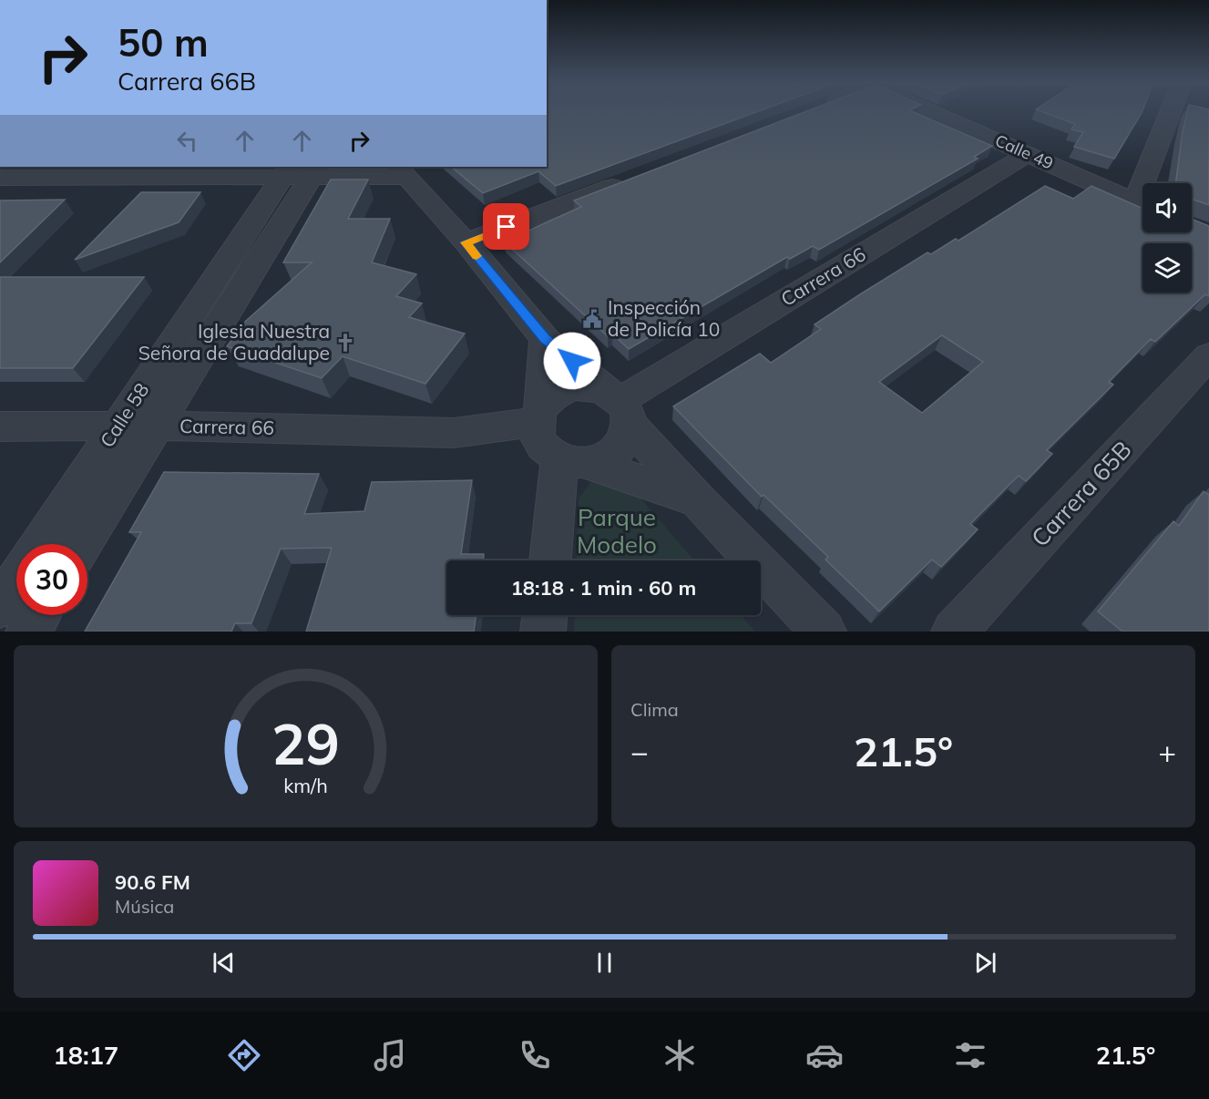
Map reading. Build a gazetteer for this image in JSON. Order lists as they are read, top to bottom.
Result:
{
  "streets": {
    "street": [
      "Calle 49",
      "Carrera 66",
      "Calle 58",
      "Carrera 65B"
    ]
  },
  "crossings": [
    ["Calle 49", "Carrera 66"],
    ["Carrera 66", "Calle 58"]
  ],
  "parks": ["Parque Modelo"],
  "places": {
    "public building": ["Inspección de Policía 10"],
    "church": ["Iglesia Nuestra Señora de Guadalupe"]
  },
  "page": {
    "turn": ["50 m", "Carrera 66B"],
    "limit": "30",
    "trip": "18:18 · 1 min · 60 m",
    "tile": "Clima",
    "heat": ["−", "21.5°", "+"],
    "song": ["90.6 FM", "Música"],
    "tabs": ["18:17", "21.5°"],
    "gauge": ["29", "km/h"]
  }
}
